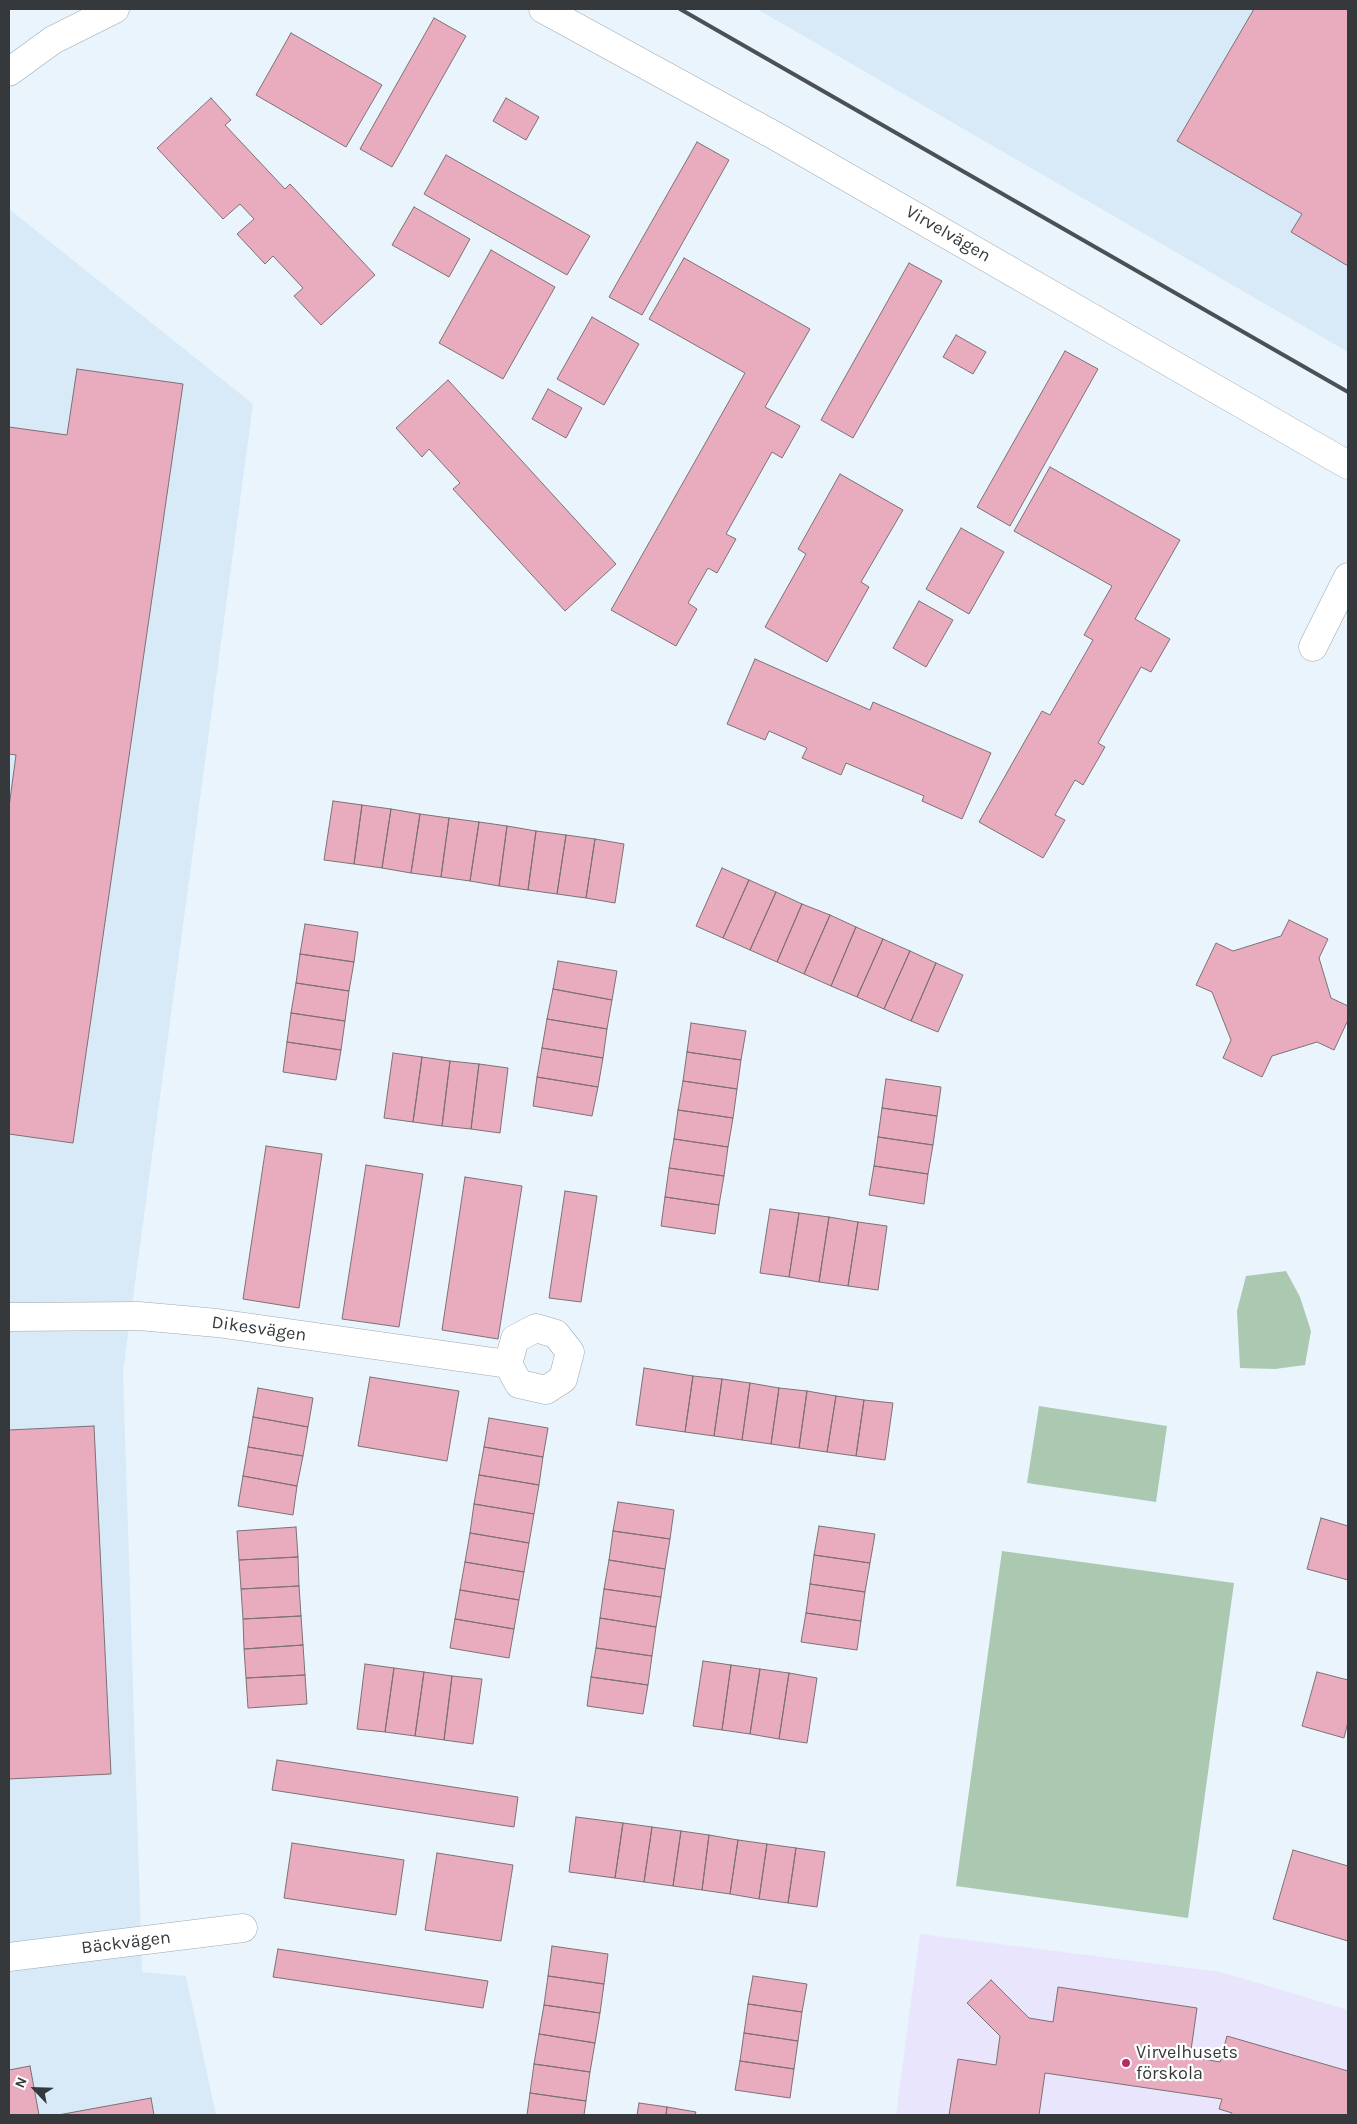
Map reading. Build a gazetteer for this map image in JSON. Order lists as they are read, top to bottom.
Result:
{
  "streets": {
    "street": ["Virvelvägen", "Dikesvägen", "Bäckvägen"]
  },
  "places": ["Virvelhusets förskola"],
  "north": "top left"
}
